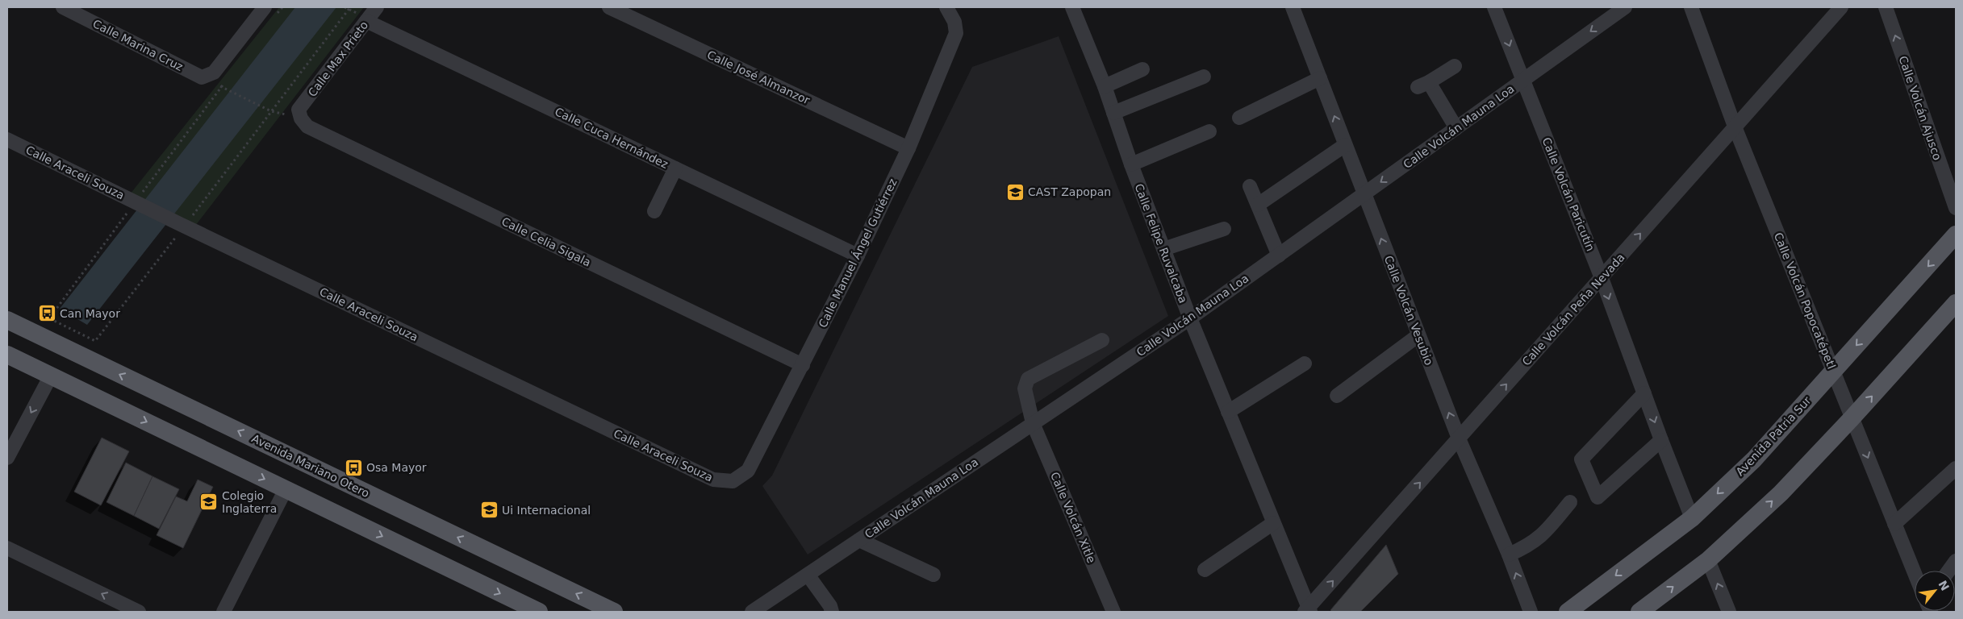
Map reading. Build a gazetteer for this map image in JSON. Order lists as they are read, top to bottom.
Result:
{
  "streets": {
    "main road": ["Avenida Patria Sur", "Avenida Mariano Otero"],
    "street": [
      "Calle Marina Cruz",
      "Calle Max Prieto",
      "Calle José Almanzor",
      "Calle Volcán Ajusco",
      "Calle Volcán Mauna Loa",
      "Calle Cuca Hernández",
      "Calle Araceli Souza",
      "Calle Volcán Paricutín",
      "Calle Celia Sigala",
      "Calle Felipe Ruvalcaba",
      "Calle Manuel Ángel Gutiérrez",
      "Calle Volcán Popocatépetl",
      "Calle Volcán Peña Nevada",
      "Calle Volcán Vesubio",
      "Calle Volcán Xitle"
    ]
  },
  "crossings": [
    ["Calle Max Prieto", "Calle Cuca Hernández"],
    ["Calle Max Prieto", "Calle Celia Sigala"],
    ["Calle José Almanzor", "Calle Manuel Ángel Gutiérrez"],
    ["Calle Volcán Mauna Loa", "Calle Volcán Paricutín"],
    ["Calle Volcán Mauna Loa", "Calle Felipe Ruvalcaba"],
    ["Calle Volcán Mauna Loa", "Calle Volcán Vesubio"],
    ["Calle Volcán Mauna Loa", "Calle Volcán Xitle"],
    ["Calle Cuca Hernández", "Calle Manuel Ángel Gutiérrez"],
    ["Calle Araceli Souza", "Calle Manuel Ángel Gutiérrez"],
    ["Calle Volcán Paricutín", "Calle Volcán Peña Nevada"],
    ["Calle Volcán Paricutín", "Avenida Patria Sur"],
    ["Calle Celia Sigala", "Calle Manuel Ángel Gutiérrez"],
    ["Calle Felipe Ruvalcaba", "Calle Volcán Peña Nevada"],
    ["Calle Volcán Popocatépetl", "Calle Volcán Peña Nevada"],
    ["Calle Volcán Popocatépetl", "Avenida Patria Sur"],
    ["Calle Volcán Peña Nevada", "Calle Volcán Vesubio"]
  ],
  "one_way": ["Calle Volcán Ajusco", "Calle Volcán Paricutín", "Calle Volcán Vesubio"],
  "places": {
    "school or university": ["CAST Zapopan", "Colegio Inglaterra", "Ui Internacional"],
    "bus stop": ["Can Mayor", "Osa Mayor"]
  },
  "north": "top right"
}
